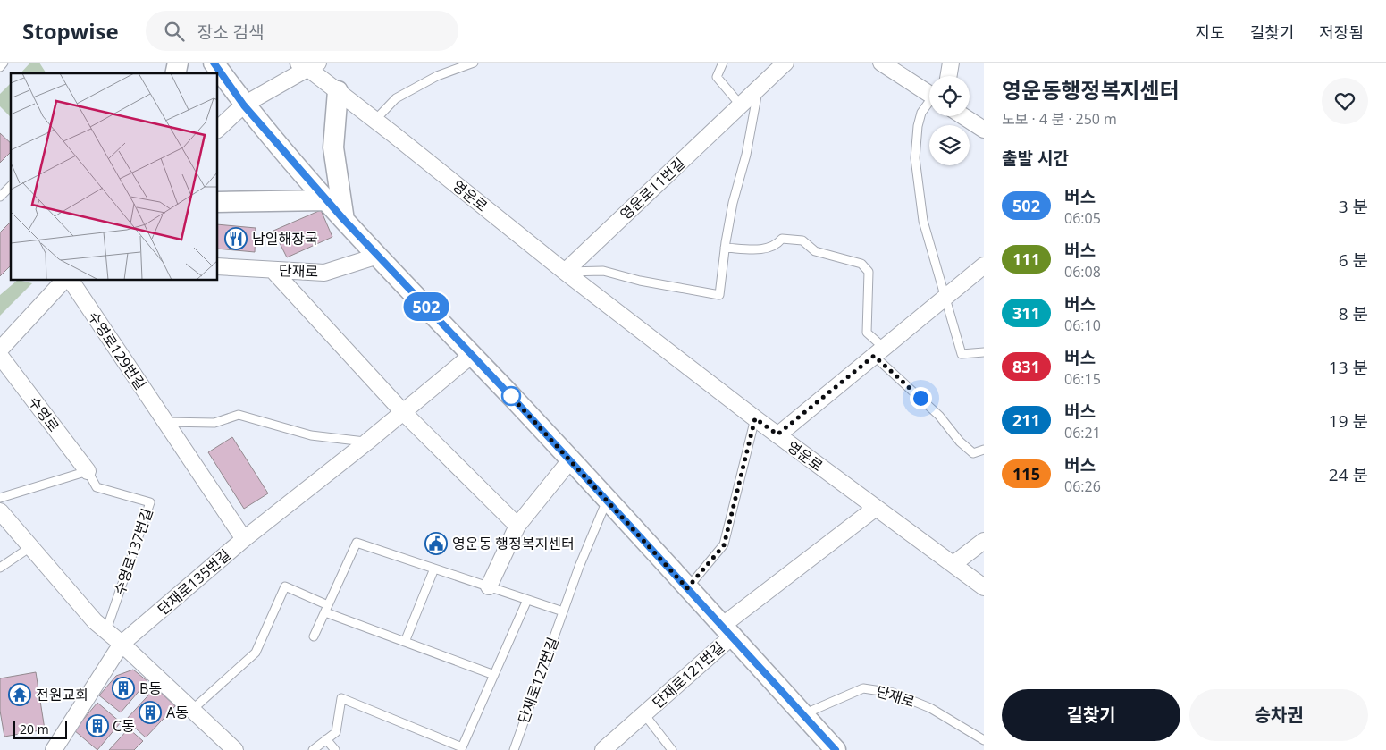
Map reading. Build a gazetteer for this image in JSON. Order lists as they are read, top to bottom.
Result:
{
  "streets": {
    "street": [
      "영운로11번길",
      "영운로",
      "단재로",
      "수영로129번길",
      "수영로",
      "단재로135번길",
      "단재로121번길"
    ],
    "lane": ["수영로137번길", "단재로127번길"]
  },
  "crossings": [
    ["영운로11번길", "영운로"],
    ["수영로129번길", "단재로135번길"],
    ["수영로", "수영로137번길"]
  ],
  "places": {
    "restaurant": ["남일해장국"],
    "public building": ["영운동 행정복지센터"],
    "building": ["B동", "A동", "C동"],
    "temple": ["전원교회"]
  },
  "lines": ["bus line 502"],
  "scale_bar": "20 m",
  "page": {
    "header": "Stopwise",
    "search": "장소 검색",
    "nav": ["지도", "길찾기", "저장됨"],
    "on_map": "502",
    "heading": [
      ["영운동행정복지센터", "도보 · 4 분 · 250 m"],
      "출발 시간"
    ],
    "list": [
      {
        "mark": "502",
        "name": "버스",
        "note": "06:05",
        "value": "3 분"
      },
      {
        "mark": "111",
        "name": "버스",
        "note": "06:08",
        "value": "6 분"
      },
      {
        "mark": "311",
        "name": "버스",
        "note": "06:10",
        "value": "8 분"
      },
      {
        "mark": "831",
        "name": "버스",
        "note": "06:15",
        "value": "13 분"
      },
      {
        "mark": "211",
        "name": "버스",
        "note": "06:21",
        "value": "19 분"
      },
      {
        "mark": "115",
        "name": "버스",
        "note": "06:26",
        "value": "24 분"
      }
    ],
    "buttons": ["길찾기", "승차권"],
    "scale": "20 m"
  }
}
